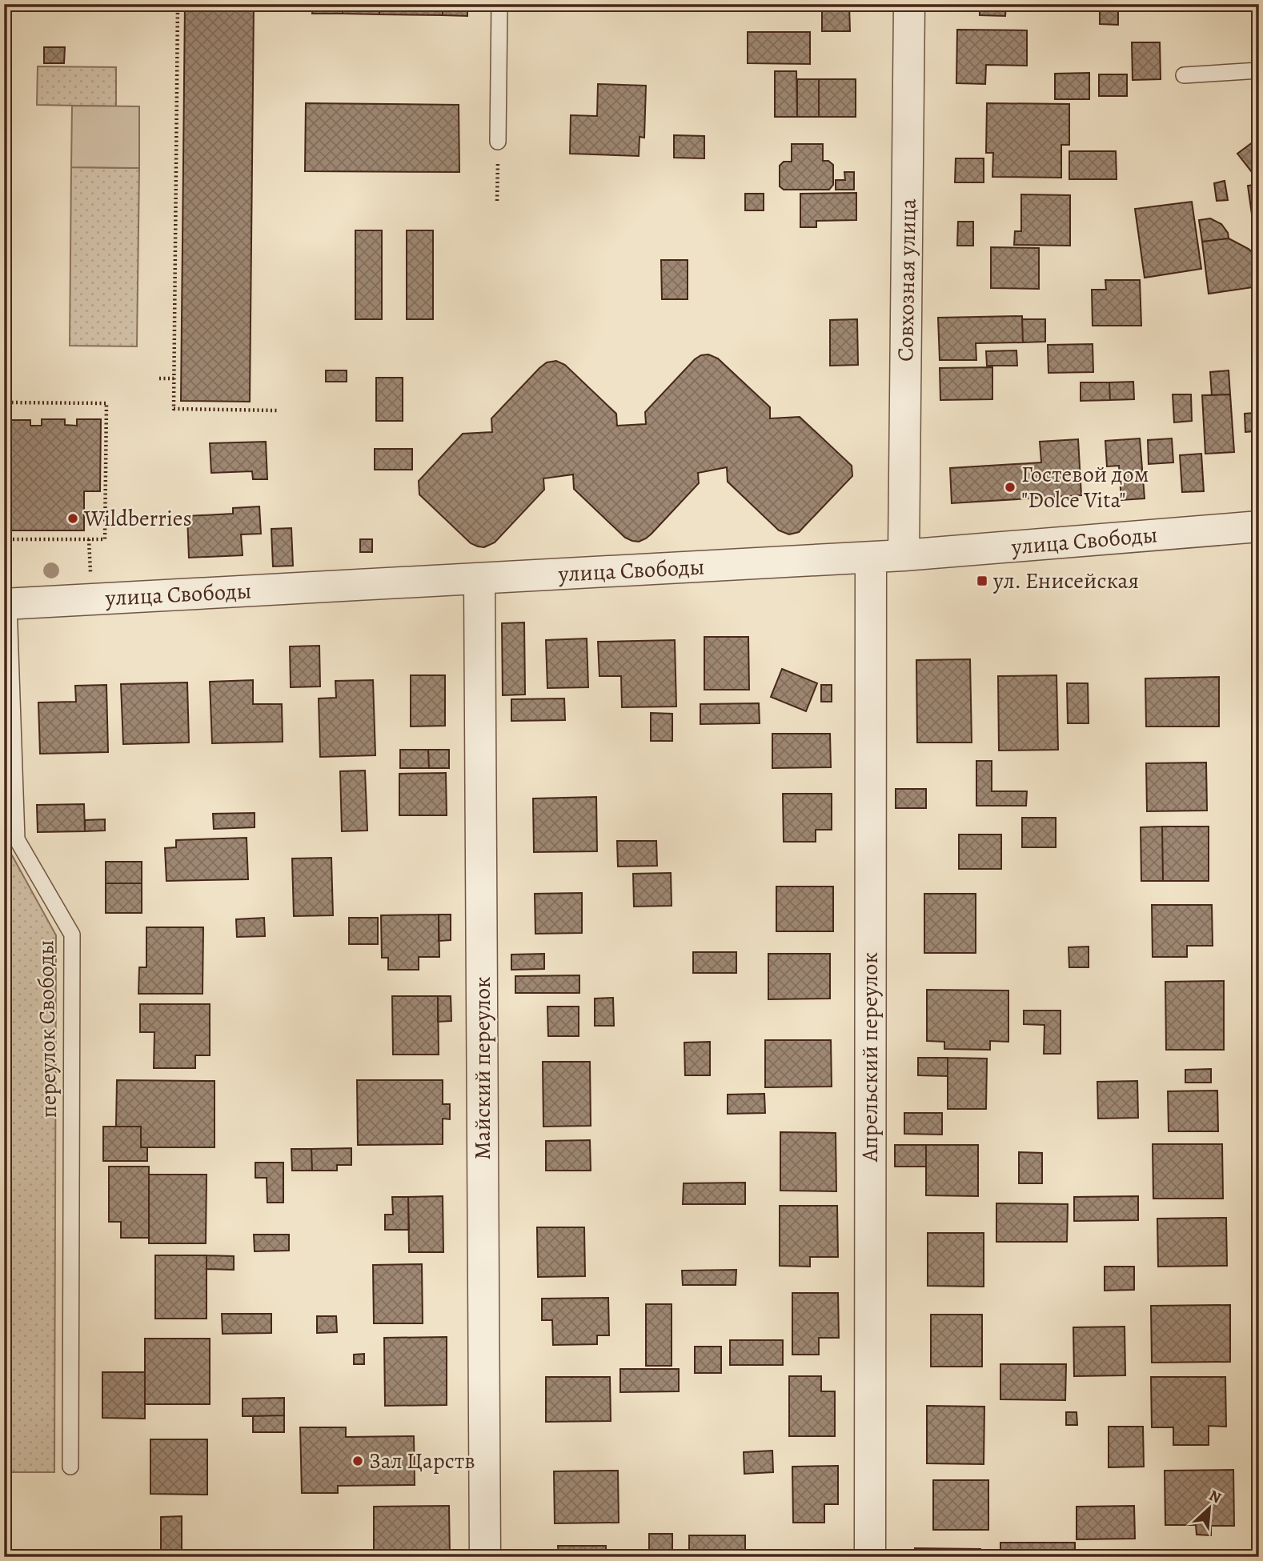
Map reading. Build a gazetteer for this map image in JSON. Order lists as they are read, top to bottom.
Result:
{
  "streets": {
    "street": [
      "Совхозная улица",
      "улица Свободы",
      "Апрельский переулок",
      "Майский переулок"
    ],
    "lane": ["переулок Свободы"]
  },
  "crossings": [
    ["Совхозная улица", "улица Свободы"],
    ["улица Свободы", "переулок Свободы"],
    ["улица Свободы", "Апрельский переулок"],
    ["улица Свободы", "Майский переулок"]
  ],
  "places": {
    "other": ["Гостевой дом \"Dolce Vita\"", "Wildberries", "Зал Царств"],
    "transit": ["ул. Енисейская"]
  },
  "north": "top right"
}
